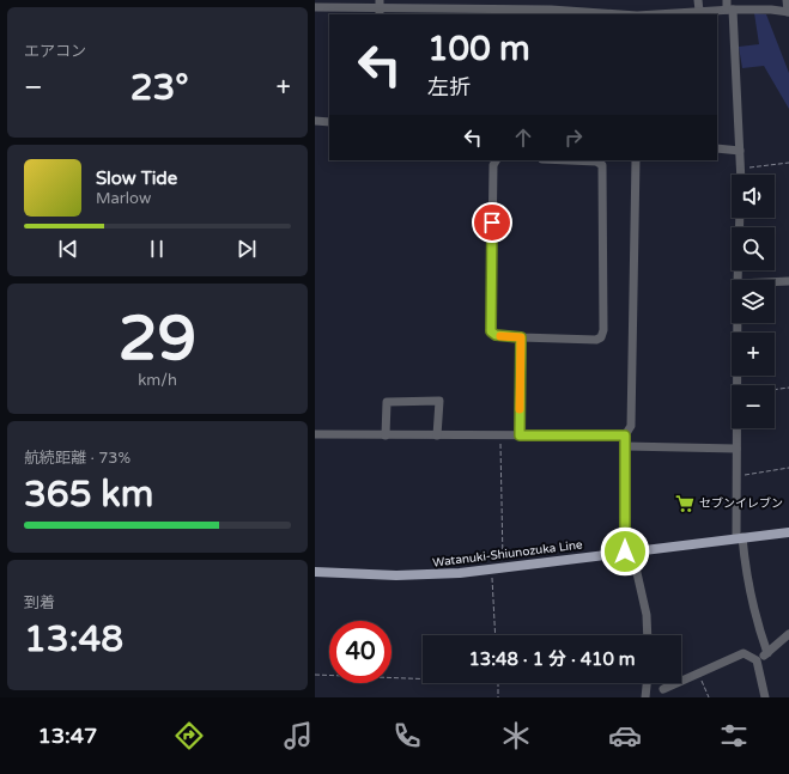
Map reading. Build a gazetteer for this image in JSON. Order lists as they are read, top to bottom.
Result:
{
  "streets": {
    "main road": ["Watanuki-Shiunozuka Line"]
  },
  "places": {
    "supermarket": ["セブンイレブン"]
  },
  "page": {
    "tile": [
      "エアコン",
      ["29", "km/h"],
      ["航続距離 · 73%", "365 km"],
      ["到着", "13:48"]
    ],
    "turn": ["100 m", "左折"],
    "heat": ["−", "23°", "+"],
    "song": ["Slow Tide", "Marlow"],
    "map_buttons": ["+", "−"],
    "limit": "40",
    "trip": "13:48 · 1 分 · 410 m",
    "tabs": "13:47"
  }
}
